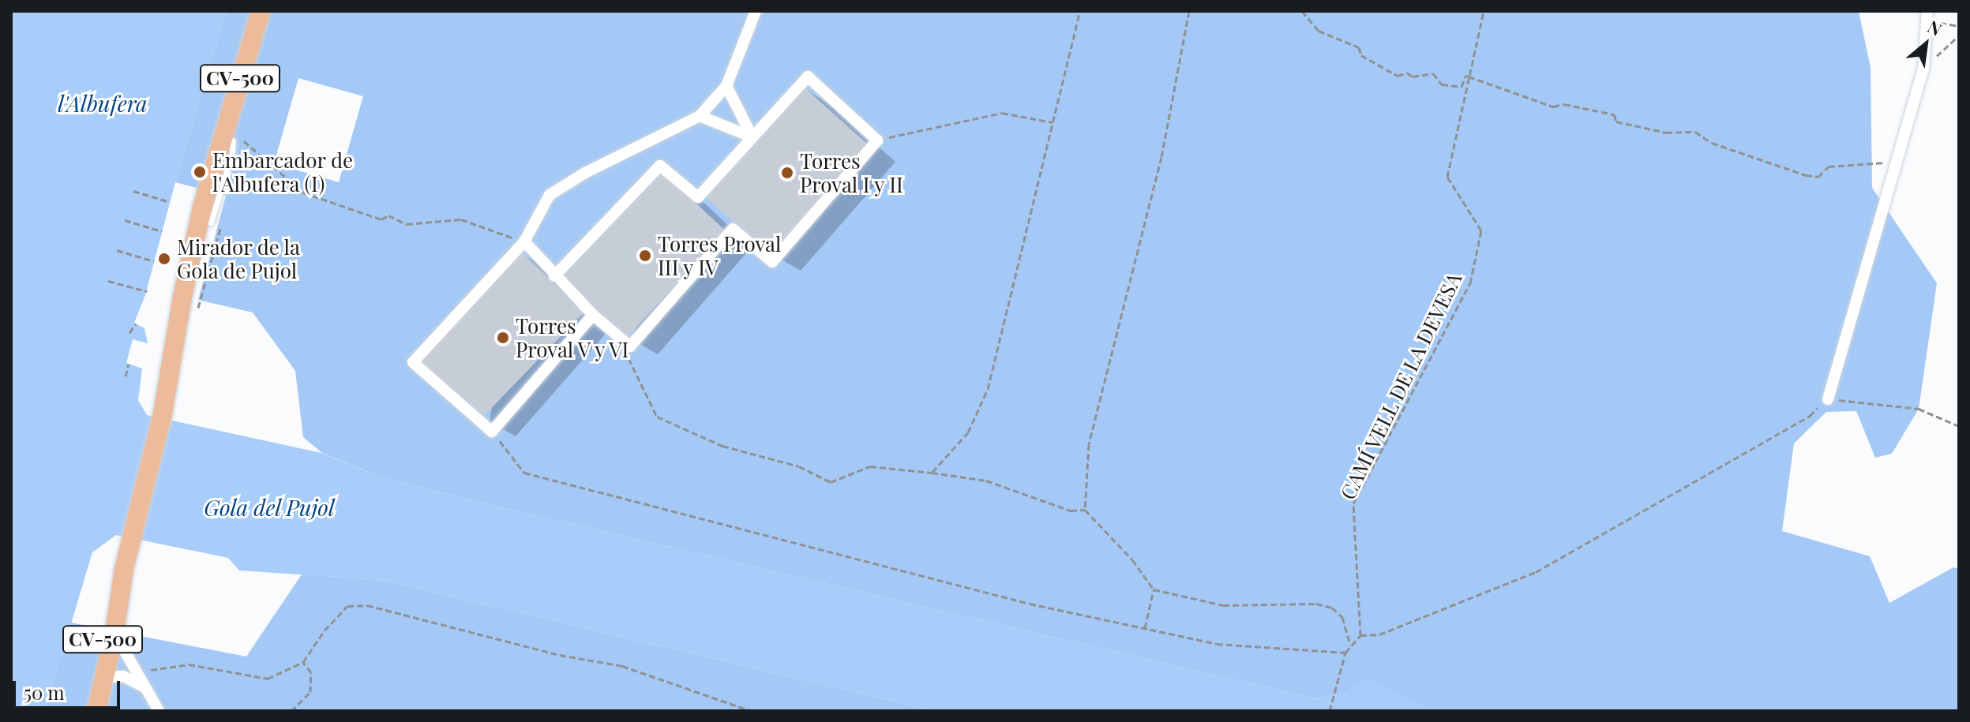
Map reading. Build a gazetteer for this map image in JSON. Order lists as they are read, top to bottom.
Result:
{
  "streets": {
    "main road": ["CV-500"],
    "path": ["CAMÍ VELL DE LA DEVESA"]
  },
  "water": ["l'Albufera", "Gola del Pujol"],
  "places": [
    "Embarcador de l'Albufera (I)",
    "Torres Proval I y II",
    "Torres Proval III y IV",
    "Mirador de la Gola de Pujol",
    "Torres Proval V y VI"
  ],
  "scale_bar": "50 m",
  "north": "top right"
}
